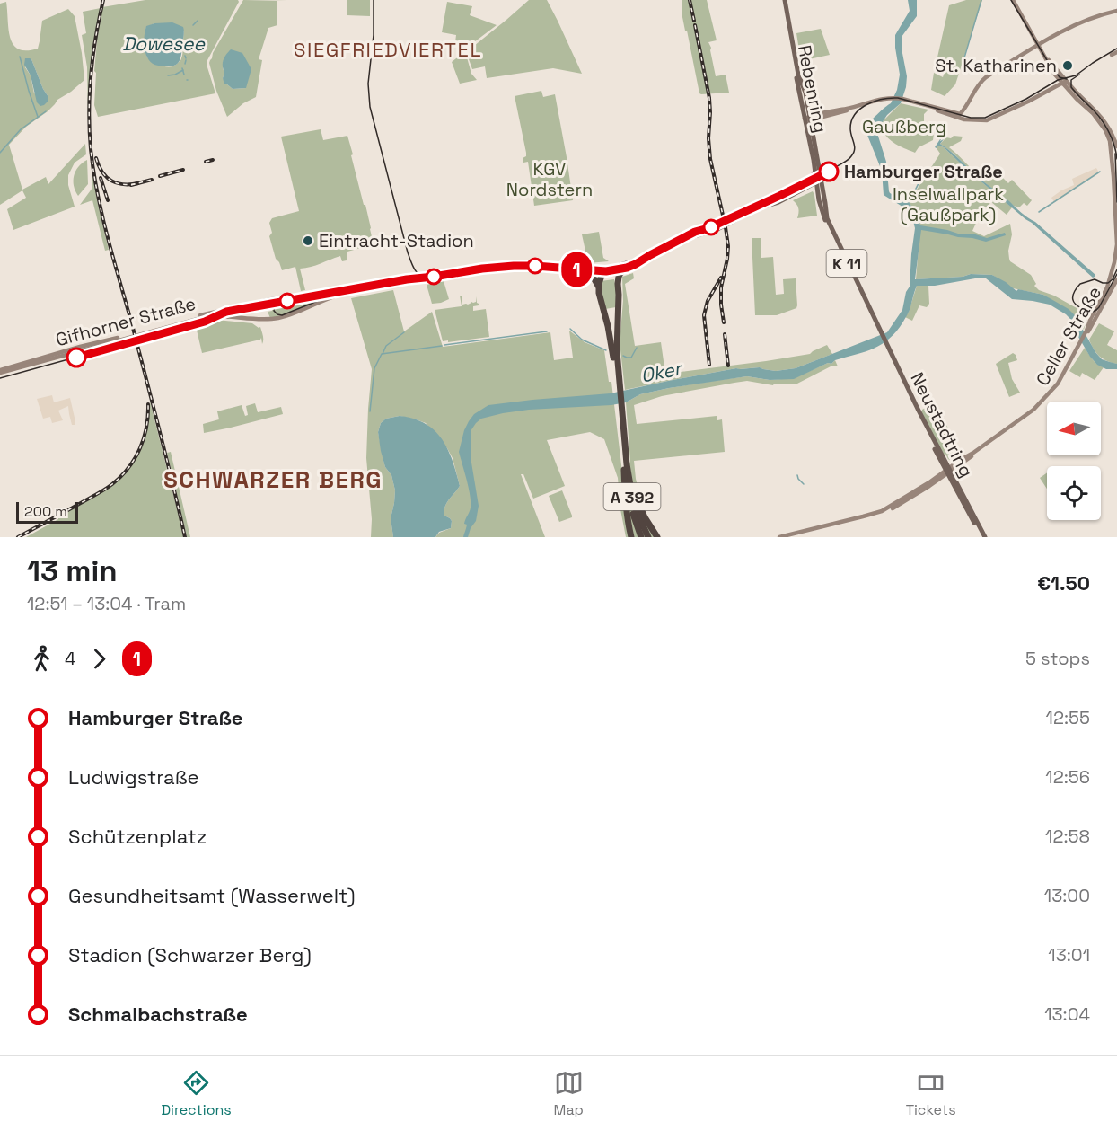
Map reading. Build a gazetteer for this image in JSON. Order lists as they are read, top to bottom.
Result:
{
  "streets": {
    "highway": ["A 392"],
    "main road": [
      "Rebenring",
      "K 11",
      "Gifhorner Straße",
      "Celler Straße",
      "Neustadtring"
    ]
  },
  "crossings": [
    ["Rebenring", "Neustadtring"],
    ["Celler Straße", "Neustadtring"]
  ],
  "districts": ["SIEGFRIEDVIERTEL", "SCHWARZER BERG"],
  "water": ["Dowesee", "Oker"],
  "parks": ["Gaußberg", "KGV Nordstern", "Inselwallpark (Gaußpark)"],
  "places": ["St. Katharinen", "Hamburger Straße", "Eintracht-Stadion"],
  "lines": ["tram line 1"],
  "scale_bar": "200 m",
  "north": "left",
  "page": {
    "on_map": "1",
    "scale": "200 m",
    "heading": ["13 min", "12:51 – 13:04 · Tram", "€1.50"],
    "legs": ["4", "1", "5 stops"],
    "list": [
      {
        "name": "Hamburger Straße",
        "value": "12:55"
      },
      {
        "name": "Ludwigstraße",
        "value": "12:56"
      },
      {
        "name": "Schützenplatz",
        "value": "12:58"
      },
      {
        "name": "Gesundheitsamt (Wasserwelt)",
        "value": "13:00"
      },
      {
        "name": "Stadion (Schwarzer Berg)",
        "value": "13:01"
      },
      {
        "name": "Schmalbachstraße",
        "value": "13:04"
      }
    ],
    "tabs": ["Directions", "Map", "Tickets"]
  }
}
